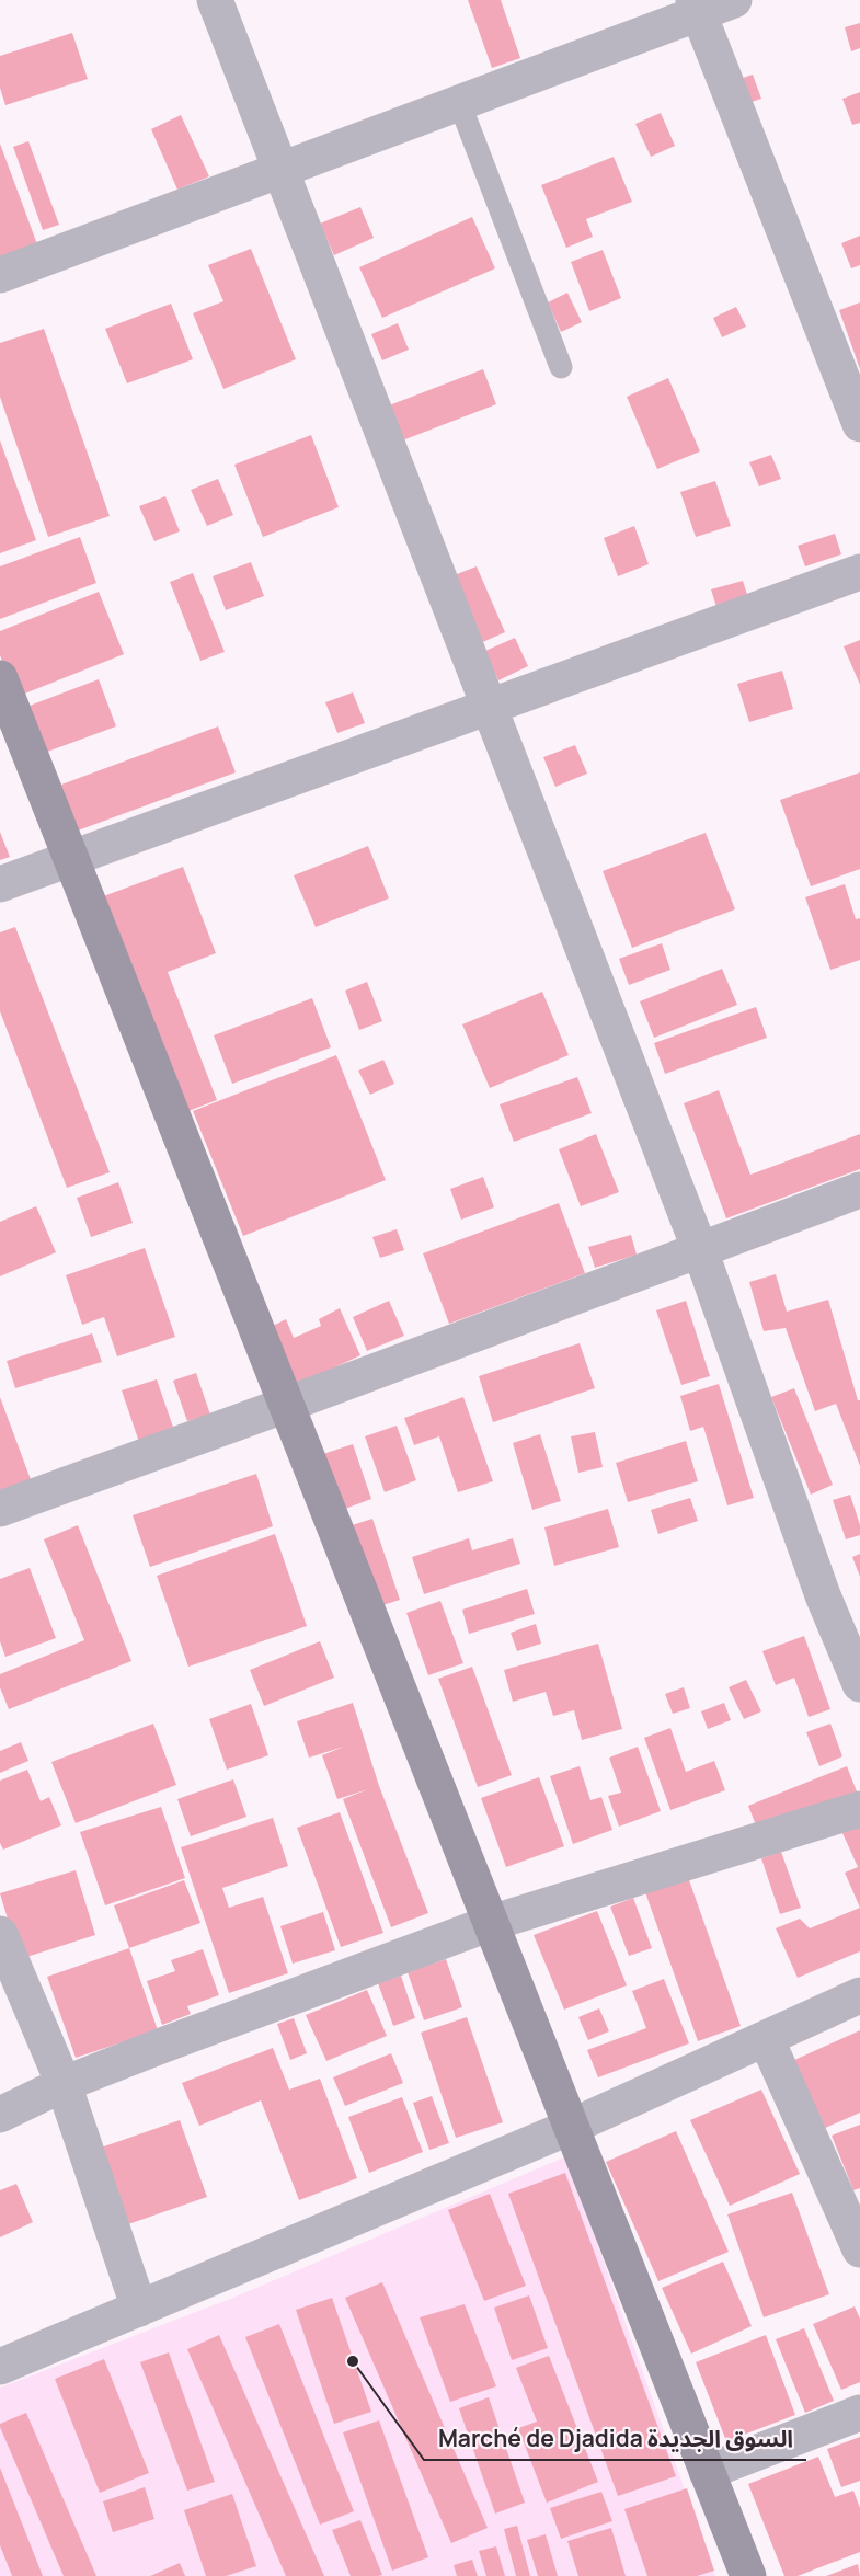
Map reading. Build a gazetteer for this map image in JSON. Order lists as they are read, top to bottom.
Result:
{
  "places": ["Marché de Djadida السوق الجديدة"]
}
